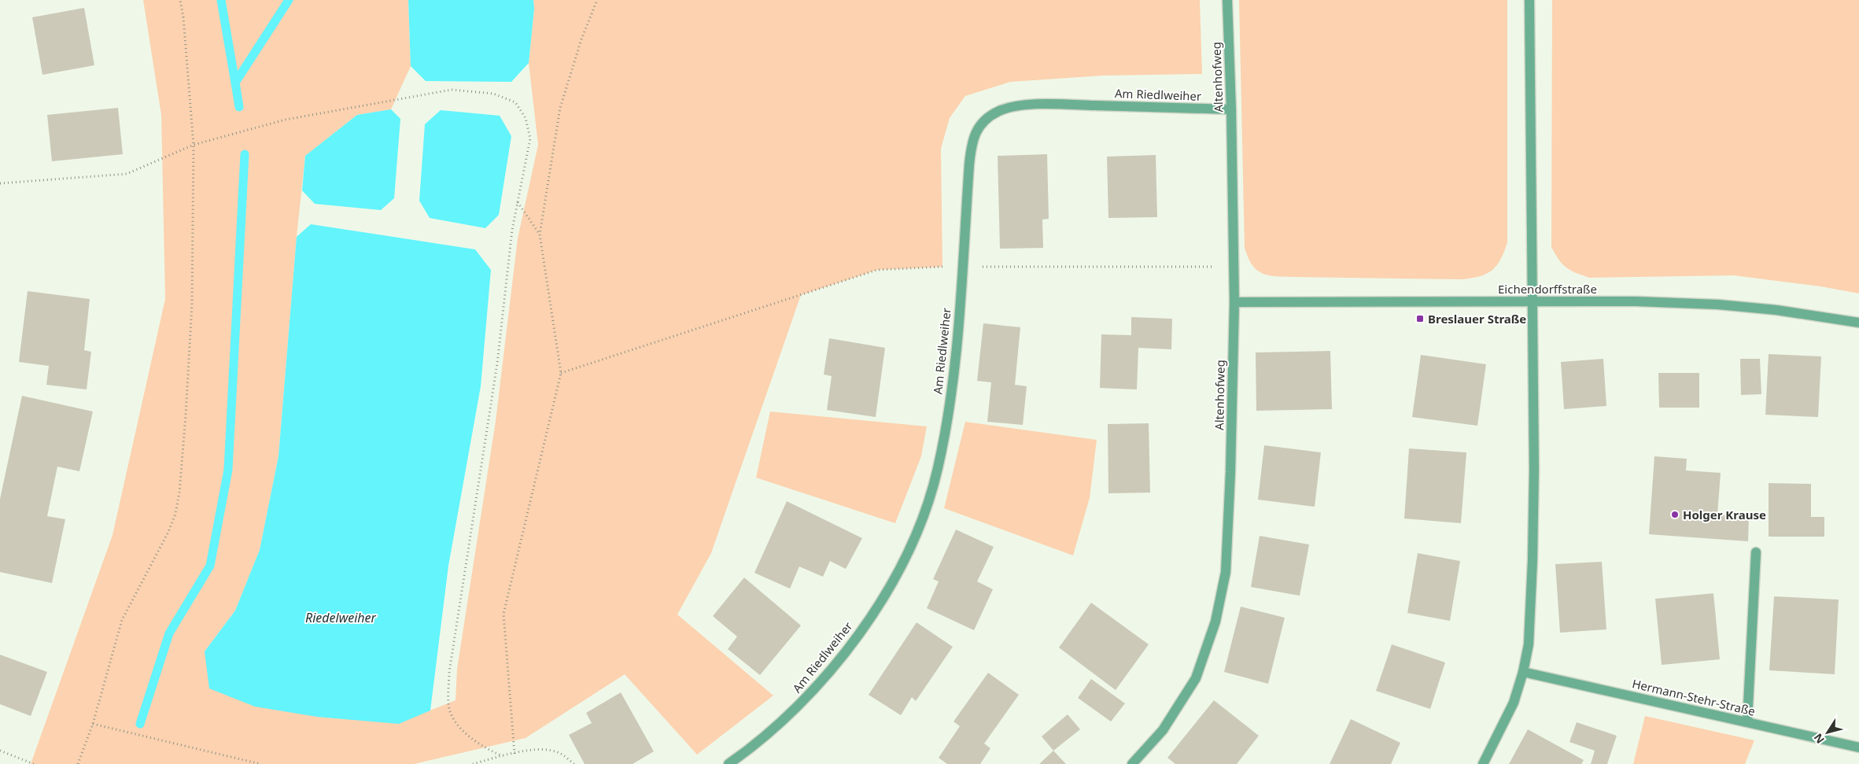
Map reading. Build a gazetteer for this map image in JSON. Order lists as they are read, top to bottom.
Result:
{
  "streets": {
    "street": [
      "Altenhofweg",
      "Am Riedlweiher",
      "Eichendorffstraße",
      "Hermann-Stehr-Straße"
    ]
  },
  "crossings": [
    ["Altenhofweg", "Am Riedlweiher"],
    ["Altenhofweg", "Eichendorffstraße"]
  ],
  "water": ["Riedelweiher"],
  "places": {
    "transit": ["Breslauer Straße"],
    "other": ["Holger Krause"]
  },
  "north": "bottom left"
}
